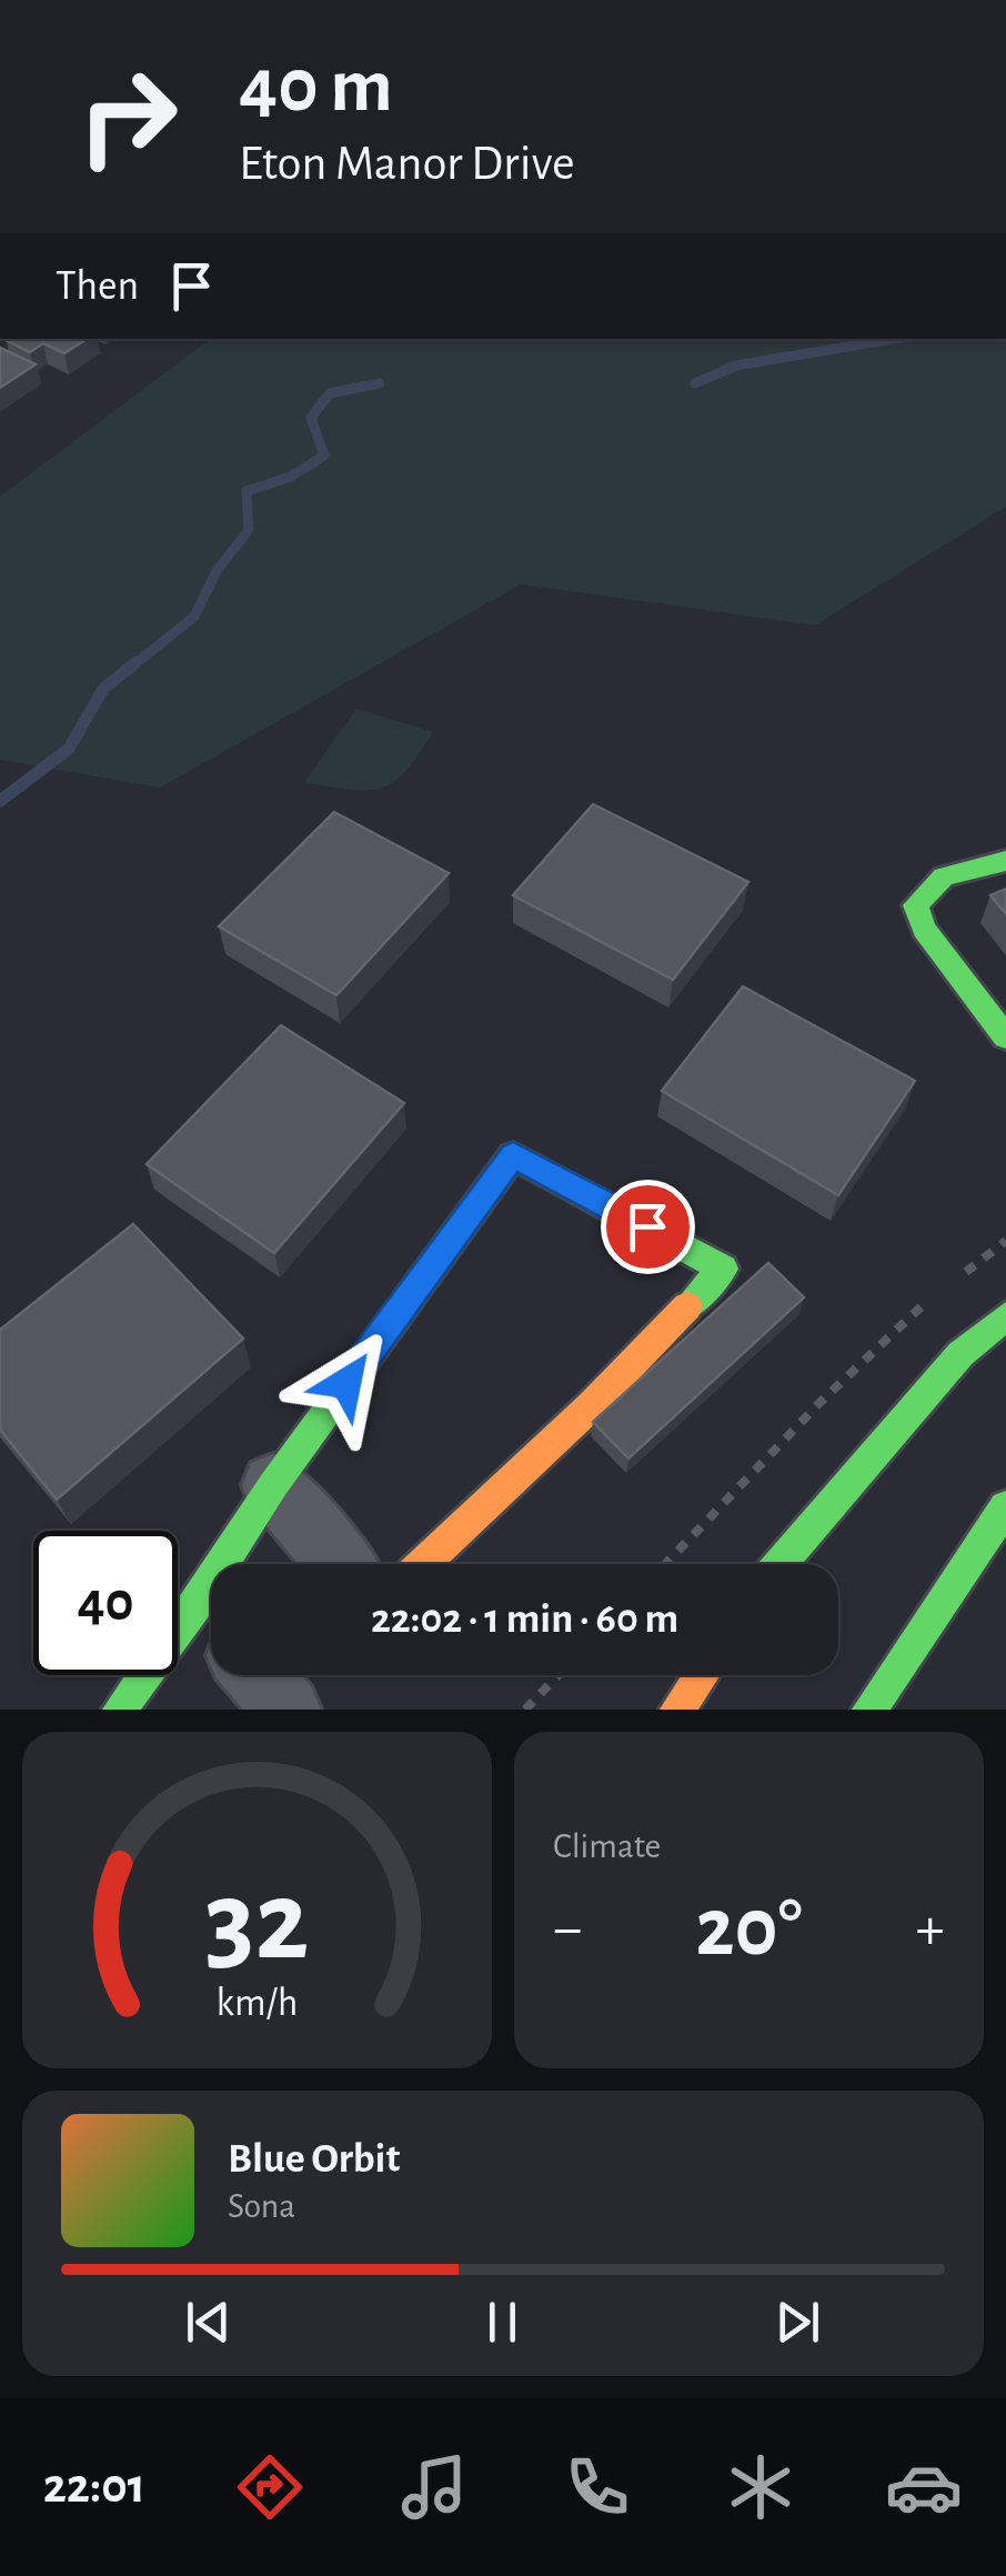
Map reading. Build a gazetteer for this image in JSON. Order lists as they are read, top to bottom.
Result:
{
  "page": {
    "turn": ["40 m", "Eton Manor Drive"],
    "then": "Then",
    "limit": "40",
    "trip": "22:02 · 1 min · 60 m",
    "tile": "Climate",
    "heat": ["−", "20°", "+"],
    "song": ["Blue Orbit", "Sona"],
    "tabs": "22:01",
    "gauge": ["32", "km/h"]
  }
}
